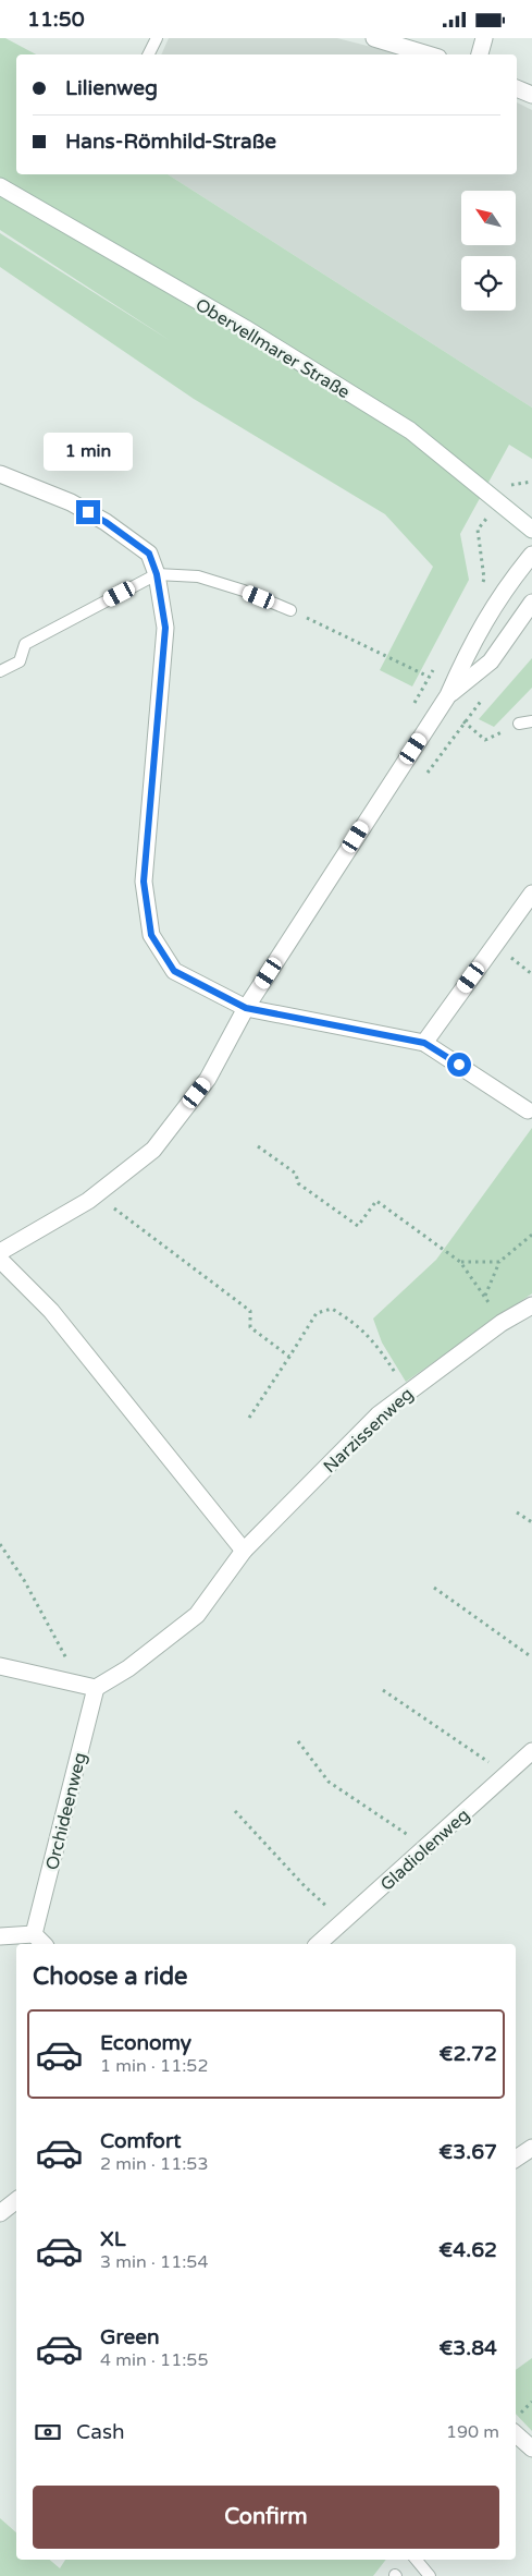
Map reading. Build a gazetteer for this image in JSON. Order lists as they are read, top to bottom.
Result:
{
  "streets": {
    "street": [
      "Obervellmarer Straße",
      "Narzissenweg",
      "Orchideenweg",
      "Gladiolenweg"
    ]
  },
  "crossings": [
    ["Narzissenweg", "Orchideenweg"]
  ],
  "north": "top left",
  "page": {
    "status": "11:50",
    "banner": ["Lilienweg", "Hans-Römhild-Straße"],
    "bubble": "1 min",
    "heading": "Choose a ride",
    "list": [
      {
        "name": "Economy",
        "note": "1 min · 11:52",
        "value": "€2.72"
      },
      {
        "name": "Comfort",
        "note": "2 min · 11:53",
        "value": "€3.67"
      },
      {
        "name": "XL",
        "note": "3 min · 11:54",
        "value": "€4.62"
      },
      {
        "name": "Green",
        "note": "4 min · 11:55",
        "value": "€3.84"
      }
    ],
    "pay": ["Cash", "190 m"],
    "buttons": "Confirm"
  }
}
